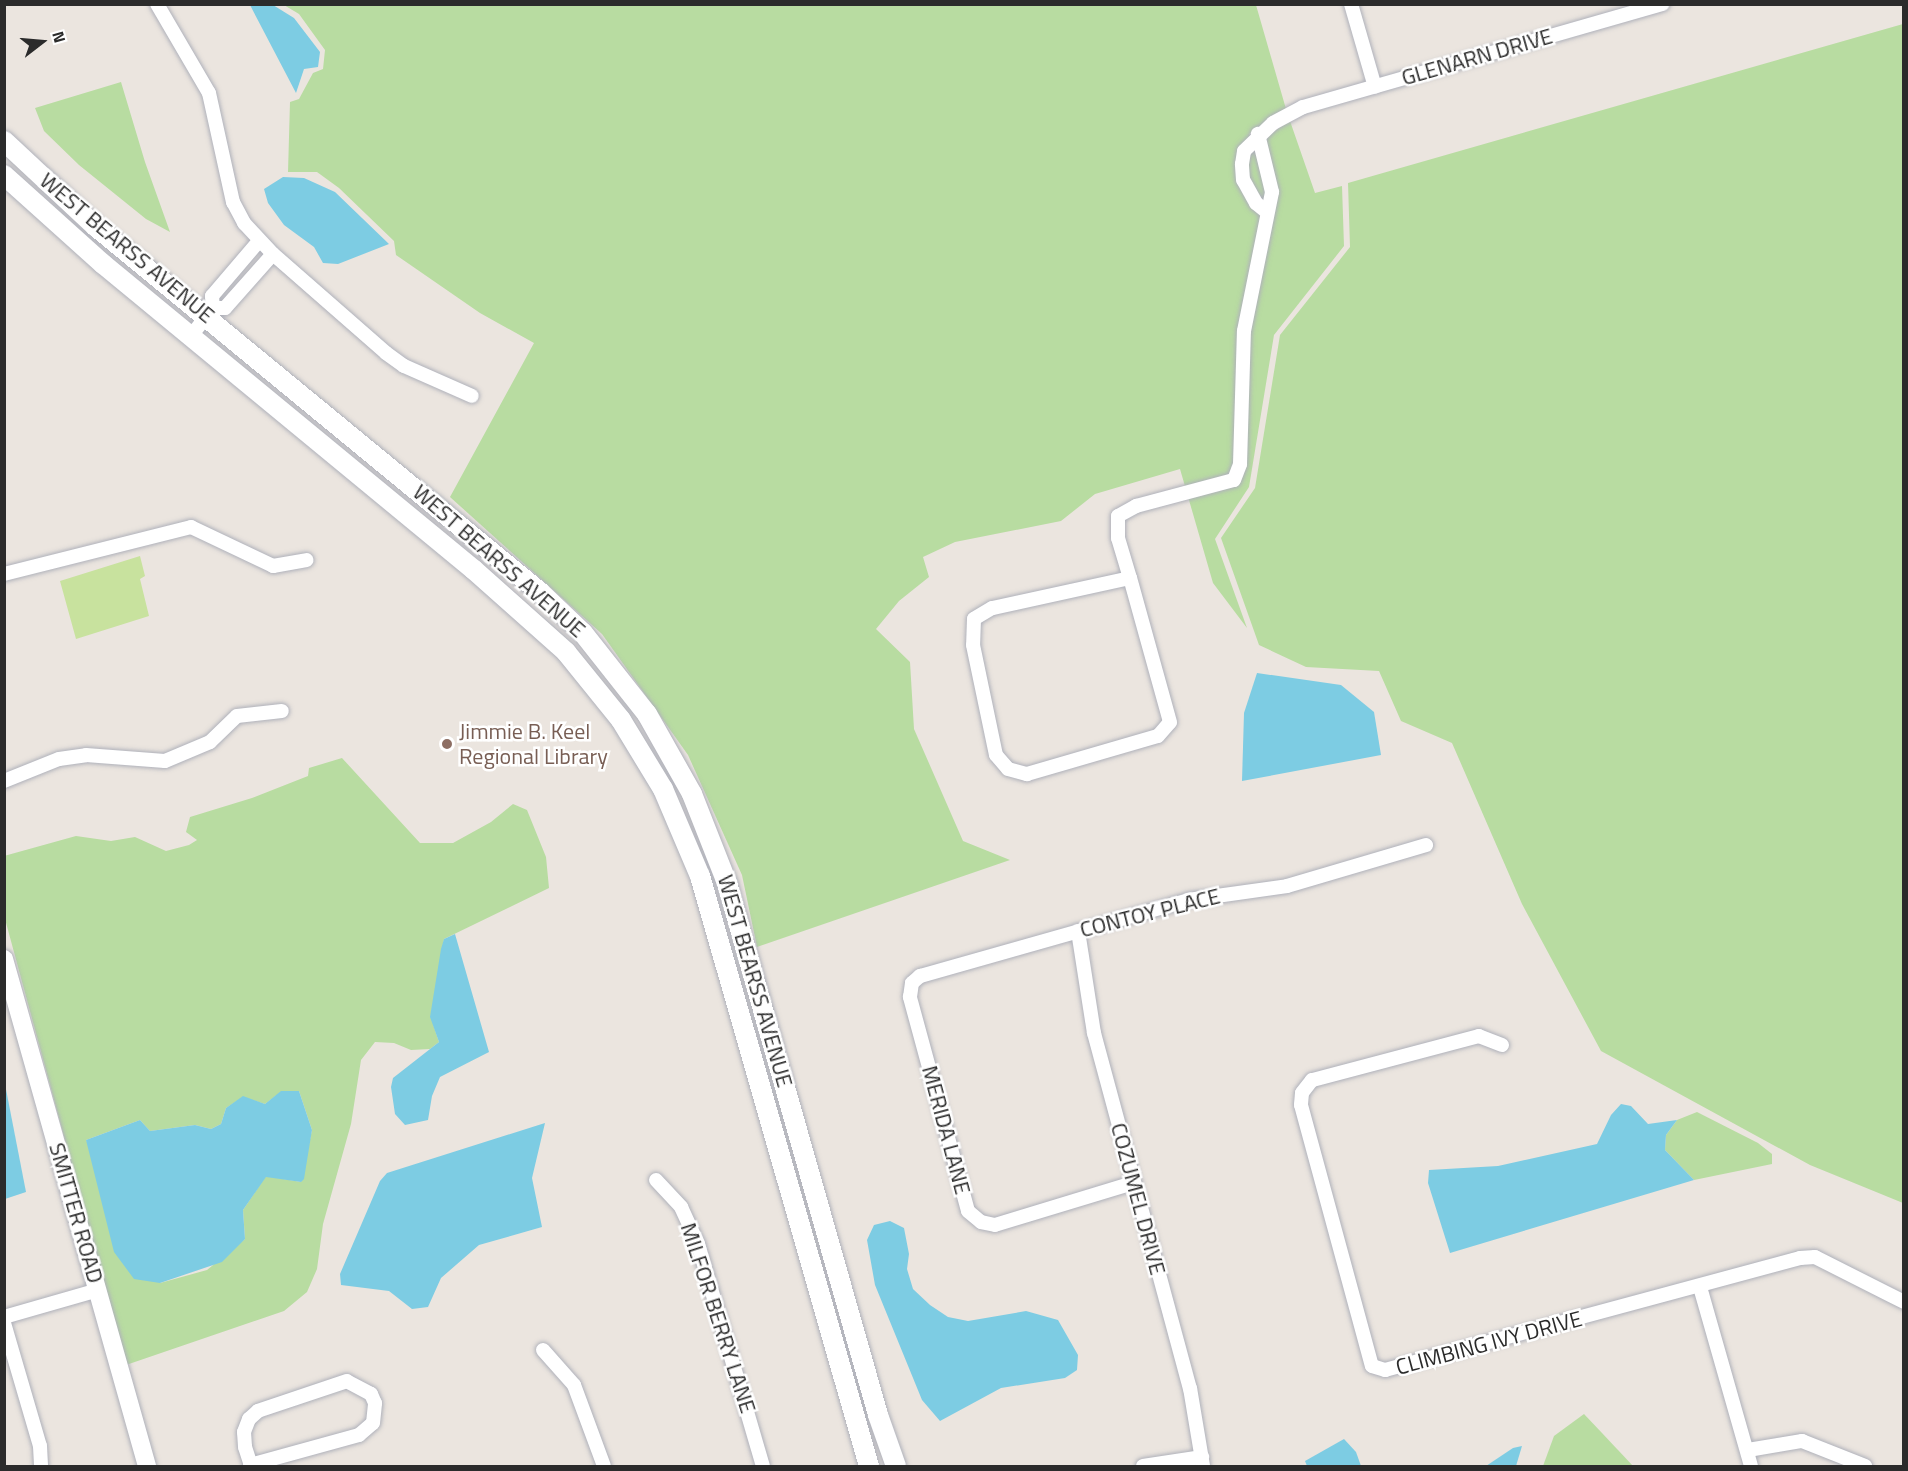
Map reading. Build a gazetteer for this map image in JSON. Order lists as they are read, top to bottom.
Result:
{
  "streets": {
    "main road": ["WEST BEARSS AVENUE"],
    "street": [
      "GLENARN DRIVE",
      "CONTOY PLACE",
      "MERIDA LANE",
      "COZUMEL DRIVE",
      "SMITTER ROAD",
      "MILFOR BERRY LANE",
      "CLIMBING IVY DRIVE"
    ]
  },
  "crossings": [
    ["CONTOY PLACE", "MERIDA LANE"],
    ["CONTOY PLACE", "COZUMEL DRIVE"],
    ["MERIDA LANE", "COZUMEL DRIVE"]
  ],
  "places": ["Jimmie B. Keel Regional Library"],
  "north": "right"
}
